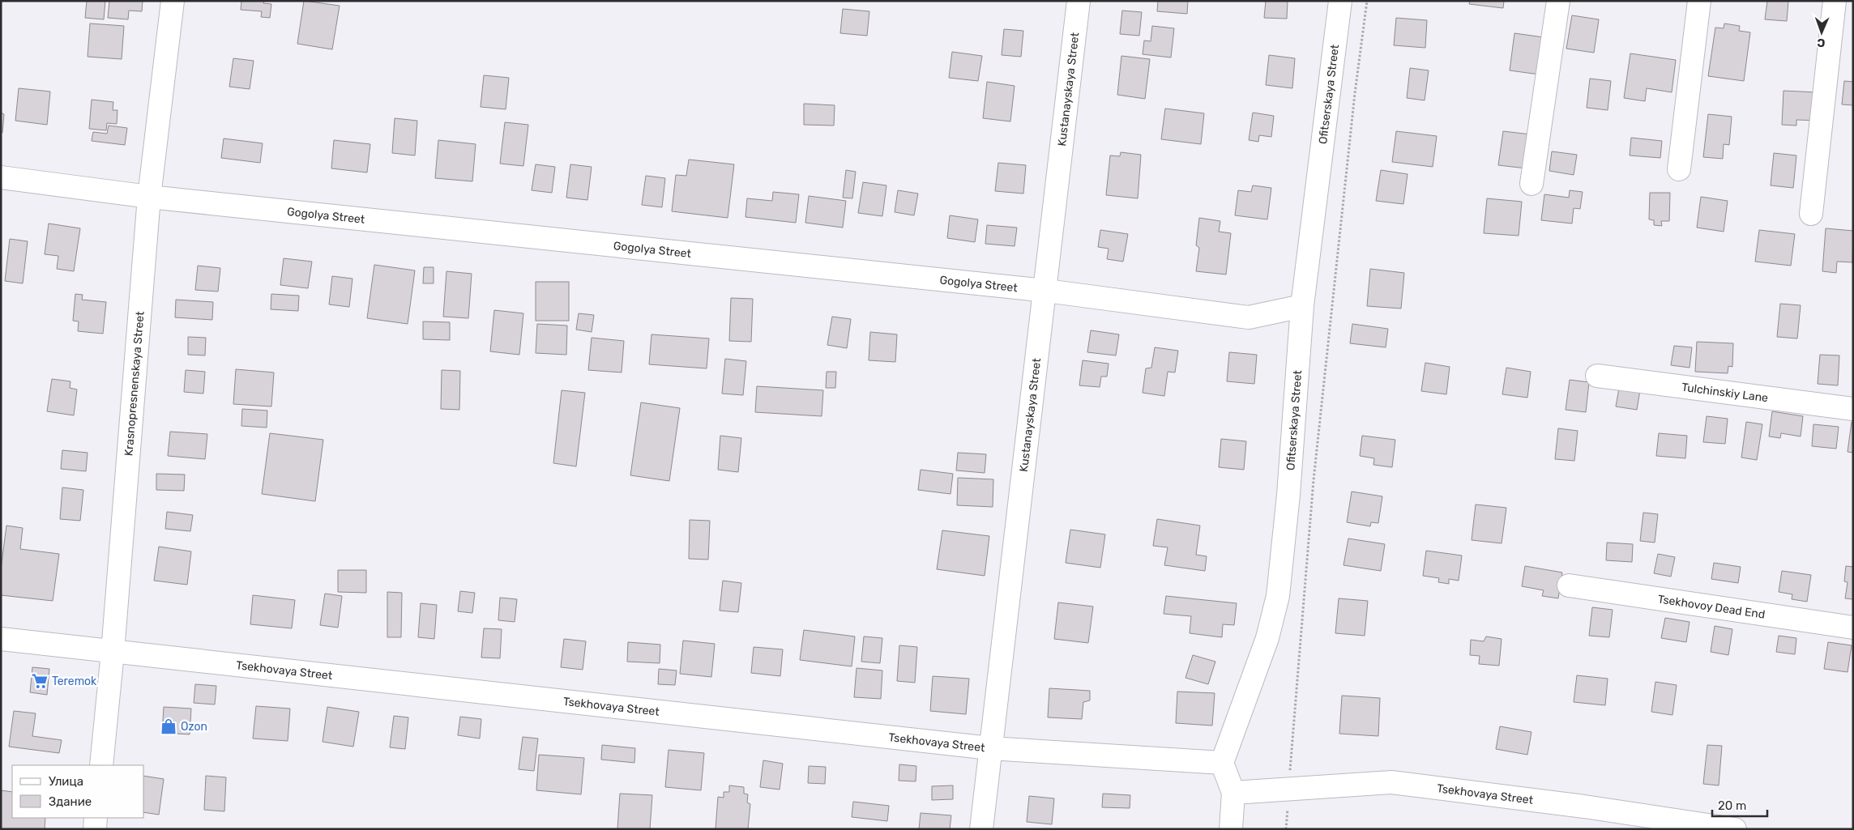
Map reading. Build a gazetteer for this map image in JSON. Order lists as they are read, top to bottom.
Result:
{
  "streets": {
    "street": [
      "Kustanayskaya Street",
      "Ofitserskaya Street",
      "Gogolya Street",
      "Krasnopresnenskaya Street",
      "Tulchinskiy Lane",
      "Tsekhovoy Dead End",
      "Tsekhovaya Street"
    ]
  },
  "crossings": [
    ["Kustanayskaya Street", "Gogolya Street"],
    ["Kustanayskaya Street", "Tsekhovaya Street"],
    ["Ofitserskaya Street", "Gogolya Street"],
    ["Ofitserskaya Street", "Tsekhovaya Street"],
    ["Gogolya Street", "Krasnopresnenskaya Street"],
    ["Krasnopresnenskaya Street", "Tsekhovaya Street"]
  ],
  "places": {
    "supermarket": ["Teremok"],
    "shop": ["Ozon"]
  },
  "legend": ["Улица", "Здание"],
  "scale_bar": "20 m",
  "north": "bottom"
}
